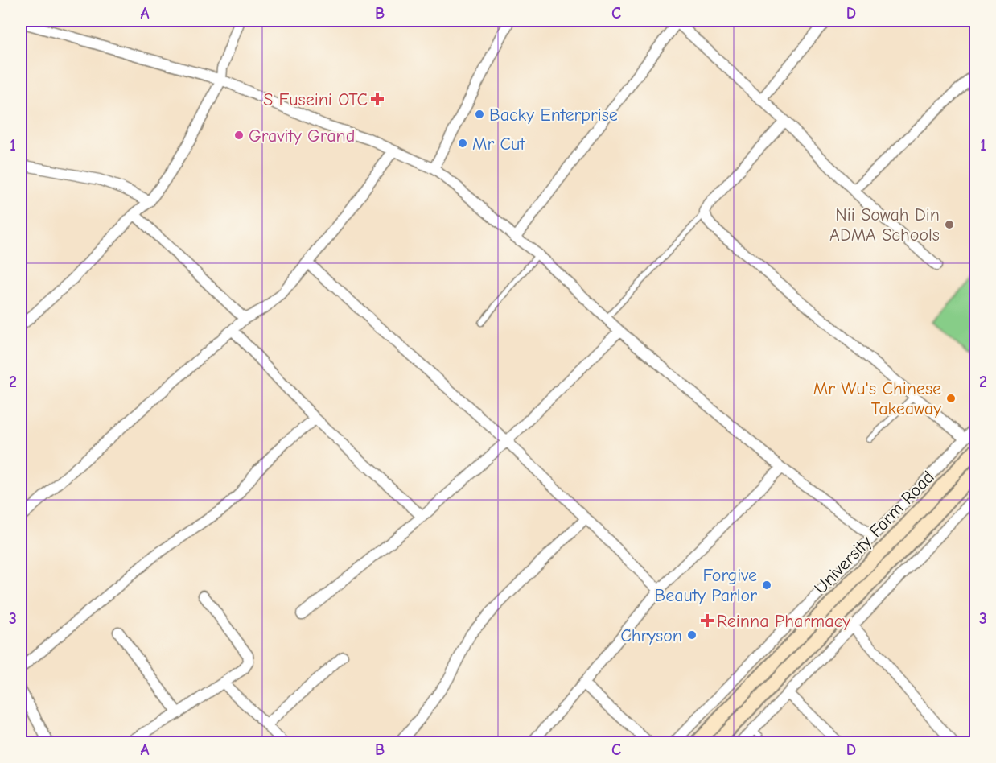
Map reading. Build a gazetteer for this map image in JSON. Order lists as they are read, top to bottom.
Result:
{
  "streets": {
    "street": ["University Farm Road"]
  },
  "places": {
    "health": ["S Fuseini OTC", "Reinna Pharmacy"],
    "other": [
      "Backy Enterprise",
      "Gravity Grand",
      "Mr Cut",
      "Nii Sowah Din ADMA Schools",
      "Mr Wu's Chinese Takeaway",
      "Forgive Beauty Parlor",
      "Chryson"
    ]
  },
  "grid": {
    "columns": [
      "A",
      "B",
      "C",
      "D"
    ],
    "rows": ["1", "2", "3"]
  }
}
